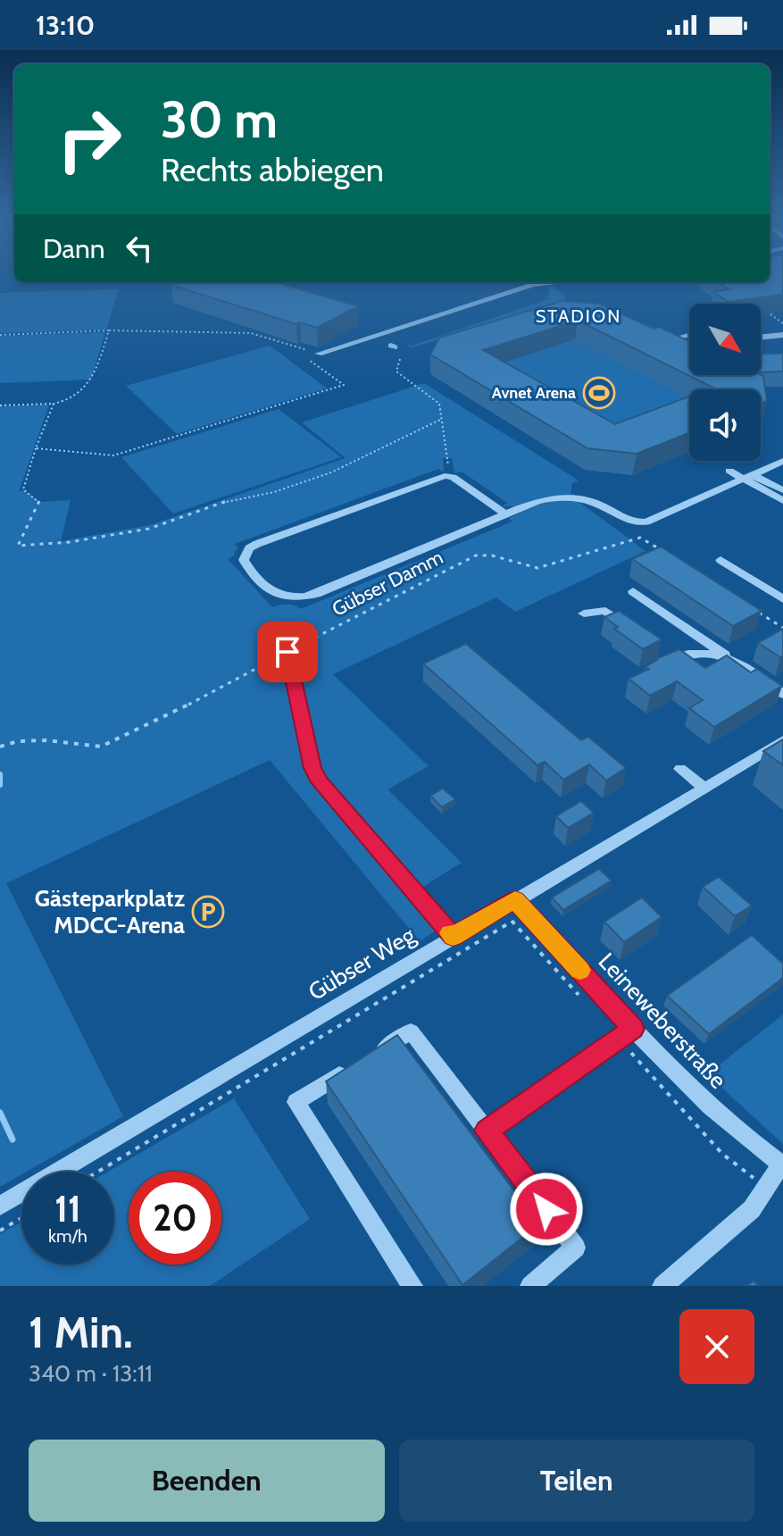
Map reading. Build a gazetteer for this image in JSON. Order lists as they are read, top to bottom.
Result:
{
  "streets": {
    "street": ["Gübser Weg", "Leineweberstraße"],
    "path": ["Gübser Damm"]
  },
  "crossings": [
    ["Gübser Weg", "Leineweberstraße"]
  ],
  "districts": ["STADION"],
  "places": {
    "sports": ["Avnet Arena"],
    "parking": ["Gästeparkplatz MDCC-Arena"]
  },
  "north": "bottom right",
  "page": {
    "status": "13:10",
    "turn": ["30 m", "Rechts abbiegen"],
    "then": "Dann",
    "speed": "11 km/h",
    "limit": "20",
    "heading": ["1 Min.", "340 m · 13:11"],
    "buttons": ["Beenden", "Teilen"]
  }
}
